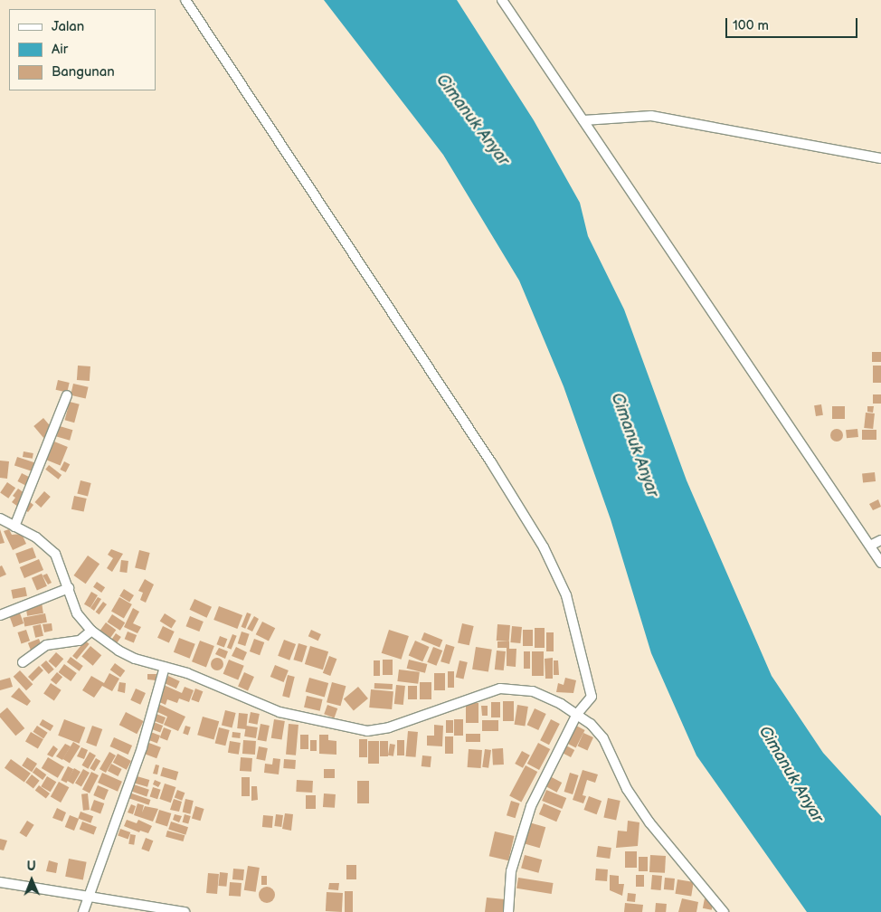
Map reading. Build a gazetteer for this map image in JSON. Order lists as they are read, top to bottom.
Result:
{
  "water": ["Cimanuk Anyar"],
  "legend": ["Jalan", "Air", "Bangunan"],
  "scale_bar": "100 m",
  "north": "top"
}
